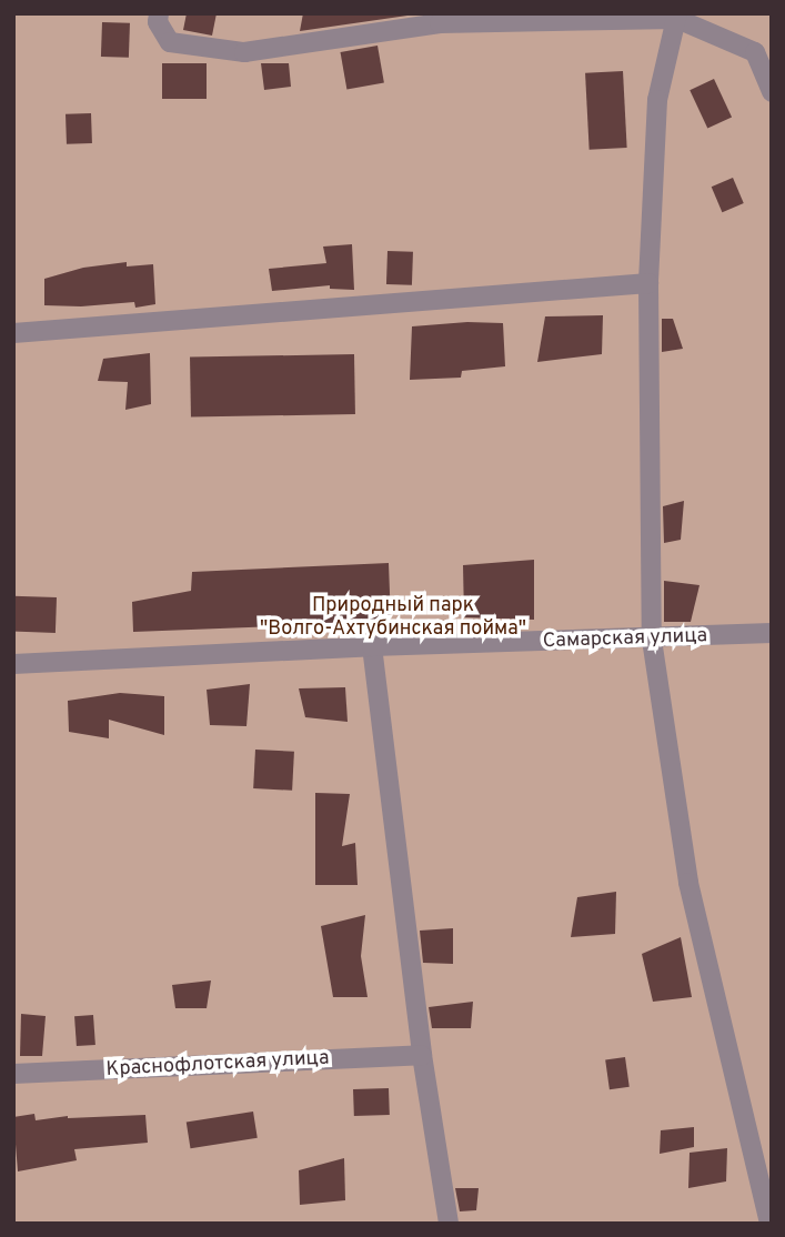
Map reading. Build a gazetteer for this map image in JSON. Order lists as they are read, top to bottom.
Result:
{
  "streets": {
    "street": ["Самарская улица", "Краснофлотская улица"]
  },
  "parks": ["Природный парк \"Волго-Ахтубинская пойма\""]
}
